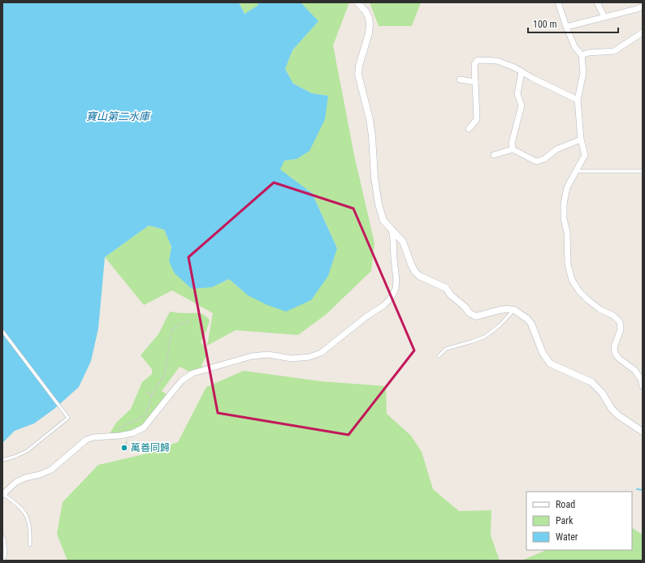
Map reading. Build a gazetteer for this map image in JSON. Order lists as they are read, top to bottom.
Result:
{
  "water": ["寶山第二水庫"],
  "places": ["萬善同歸"],
  "legend": ["Road", "Park", "Water"],
  "scale_bar": "100 m"
}
